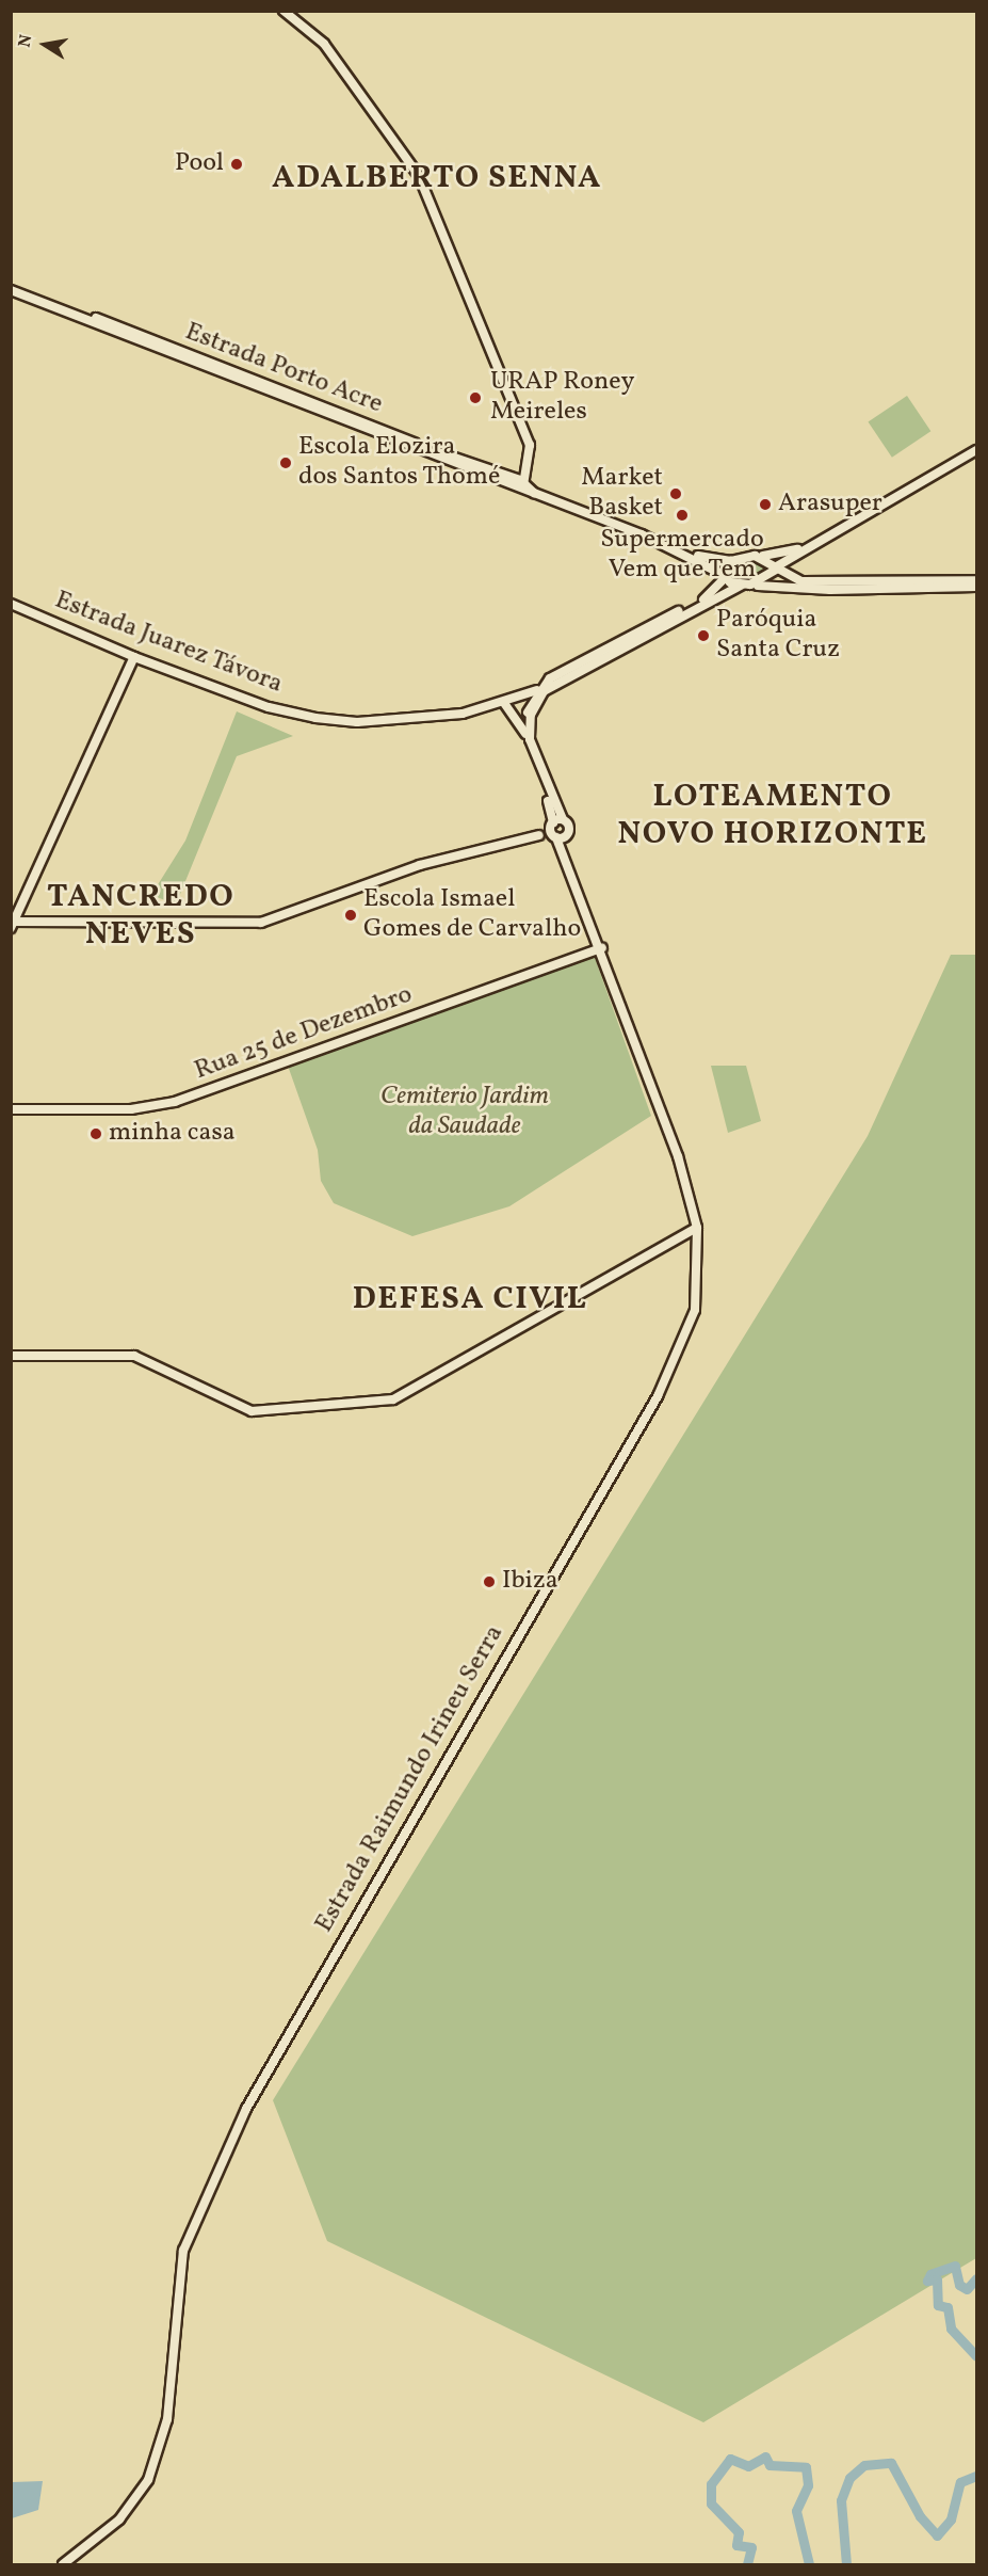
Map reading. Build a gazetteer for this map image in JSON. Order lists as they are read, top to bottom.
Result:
{
  "streets": {
    "street": [
      "Estrada Porto Acre",
      "Estrada Juarez Távora",
      "Rua 25 de Dezembro",
      "Estrada Raimundo Irineu Serra"
    ]
  },
  "crossings": [
    ["Rua 25 de Dezembro", "Estrada Raimundo Irineu Serra"]
  ],
  "districts": [
    "ADALBERTO SENNA",
    "LOTEAMENTO NOVO HORIZONTE",
    "TANCREDO NEVES",
    "DEFESA CIVIL"
  ],
  "parks": ["Cemiterio Jardim da Saudade"],
  "places": [
    "Pool",
    "URAP Roney Meireles",
    "Escola Elozira dos Santos Thomé",
    "Market Basket",
    "Arasuper",
    "Supermercado Vem que Tem",
    "Paróquia Santa Cruz",
    "Escola Ismael Gomes de Carvalho",
    "minha casa",
    "Ibiza"
  ],
  "north": "left"
}
